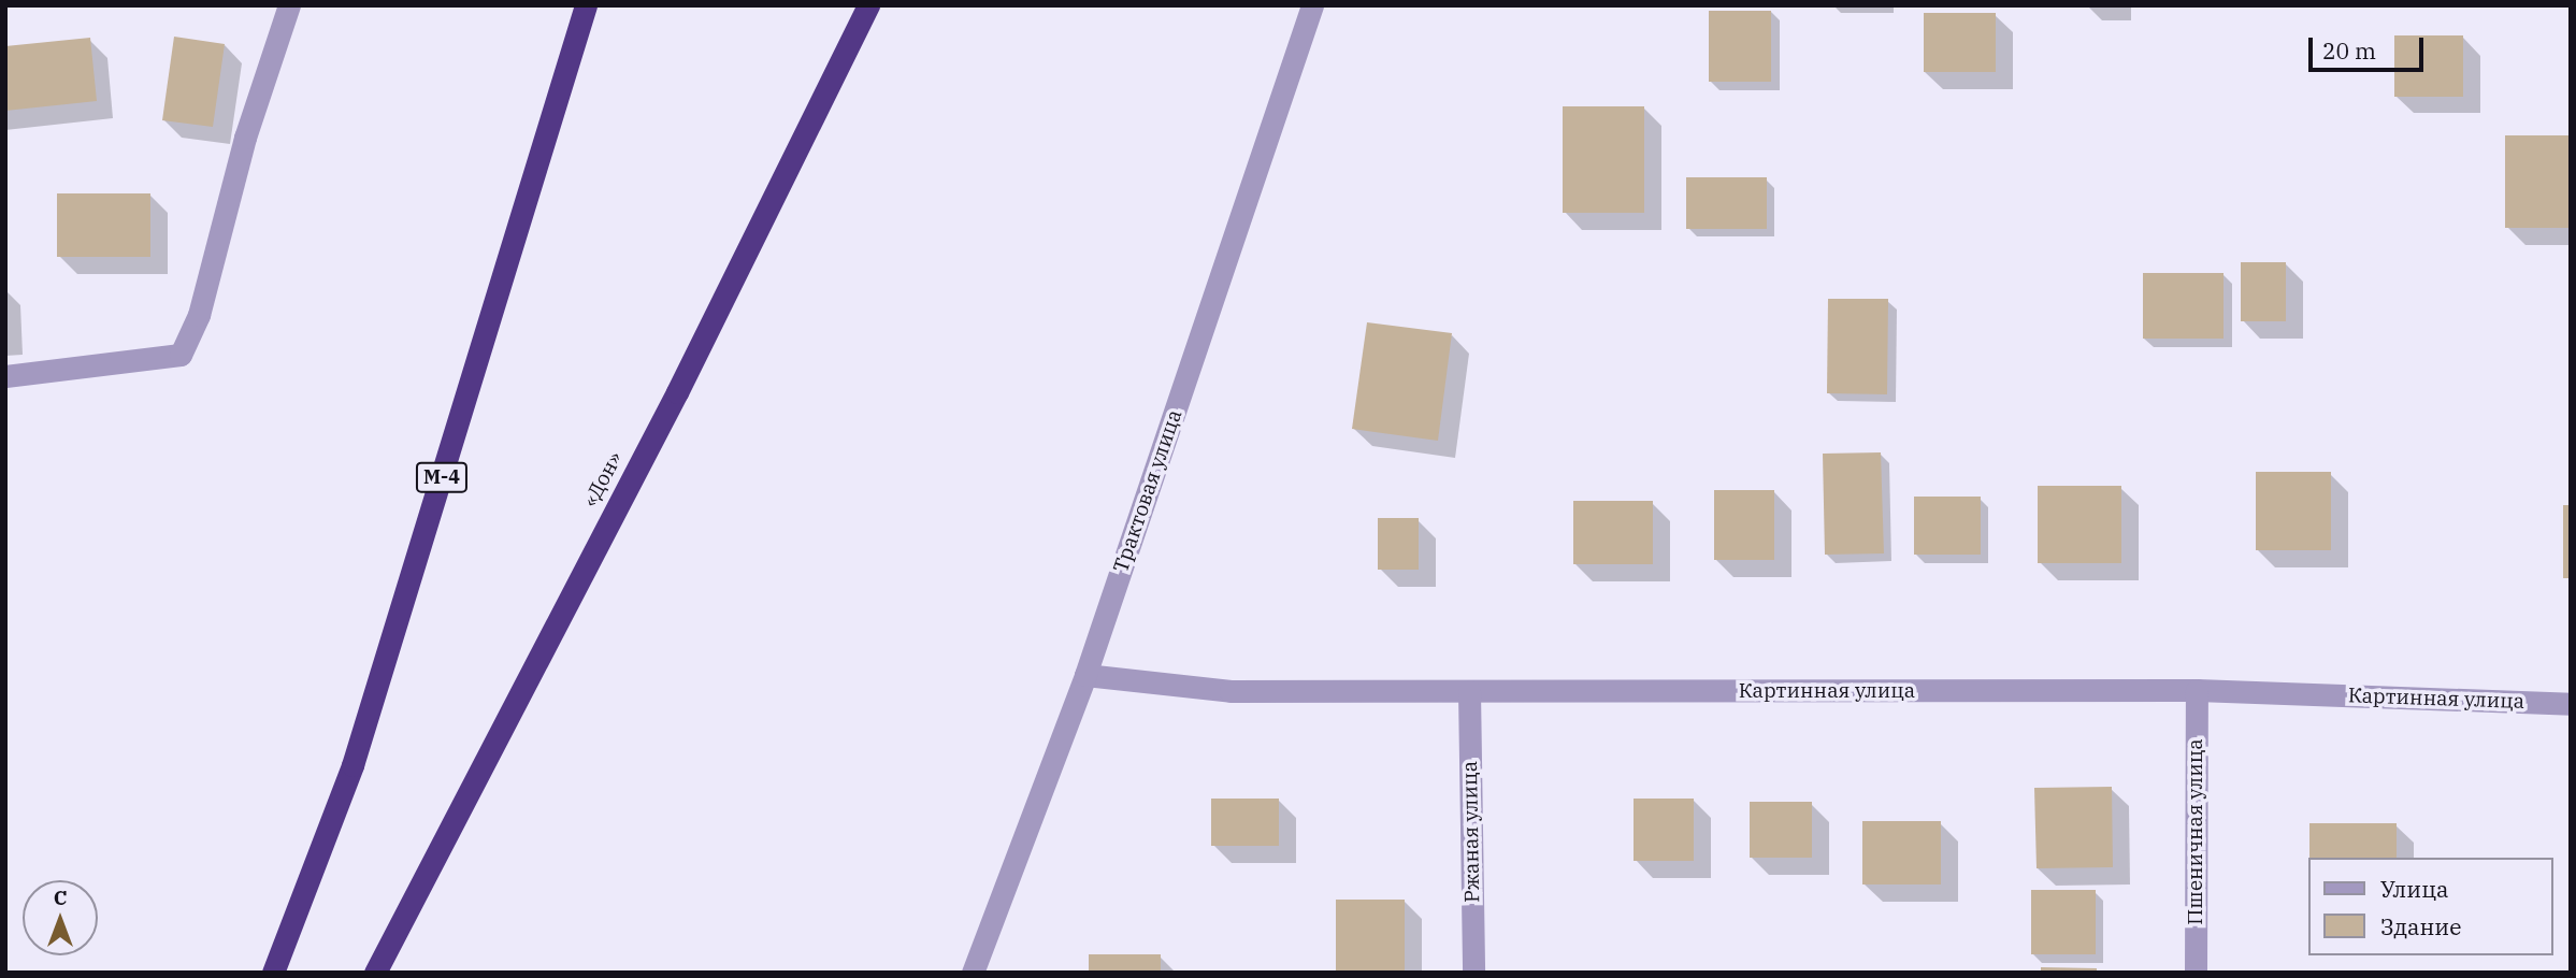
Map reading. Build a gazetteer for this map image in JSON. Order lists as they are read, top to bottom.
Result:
{
  "streets": {
    "highway": ["М-4", "«Дон»"],
    "street": [
      "Трактовая улица",
      "Картинная улица",
      "Ржаная улица",
      "Пшеничная улица"
    ]
  },
  "crossings": [
    ["Трактовая улица", "Картинная улица"],
    ["Картинная улица", "Ржаная улица"],
    ["Картинная улица", "Пшеничная улица"]
  ],
  "legend": ["Улица", "Здание"],
  "scale_bar": "20 m",
  "north": "top"
}
